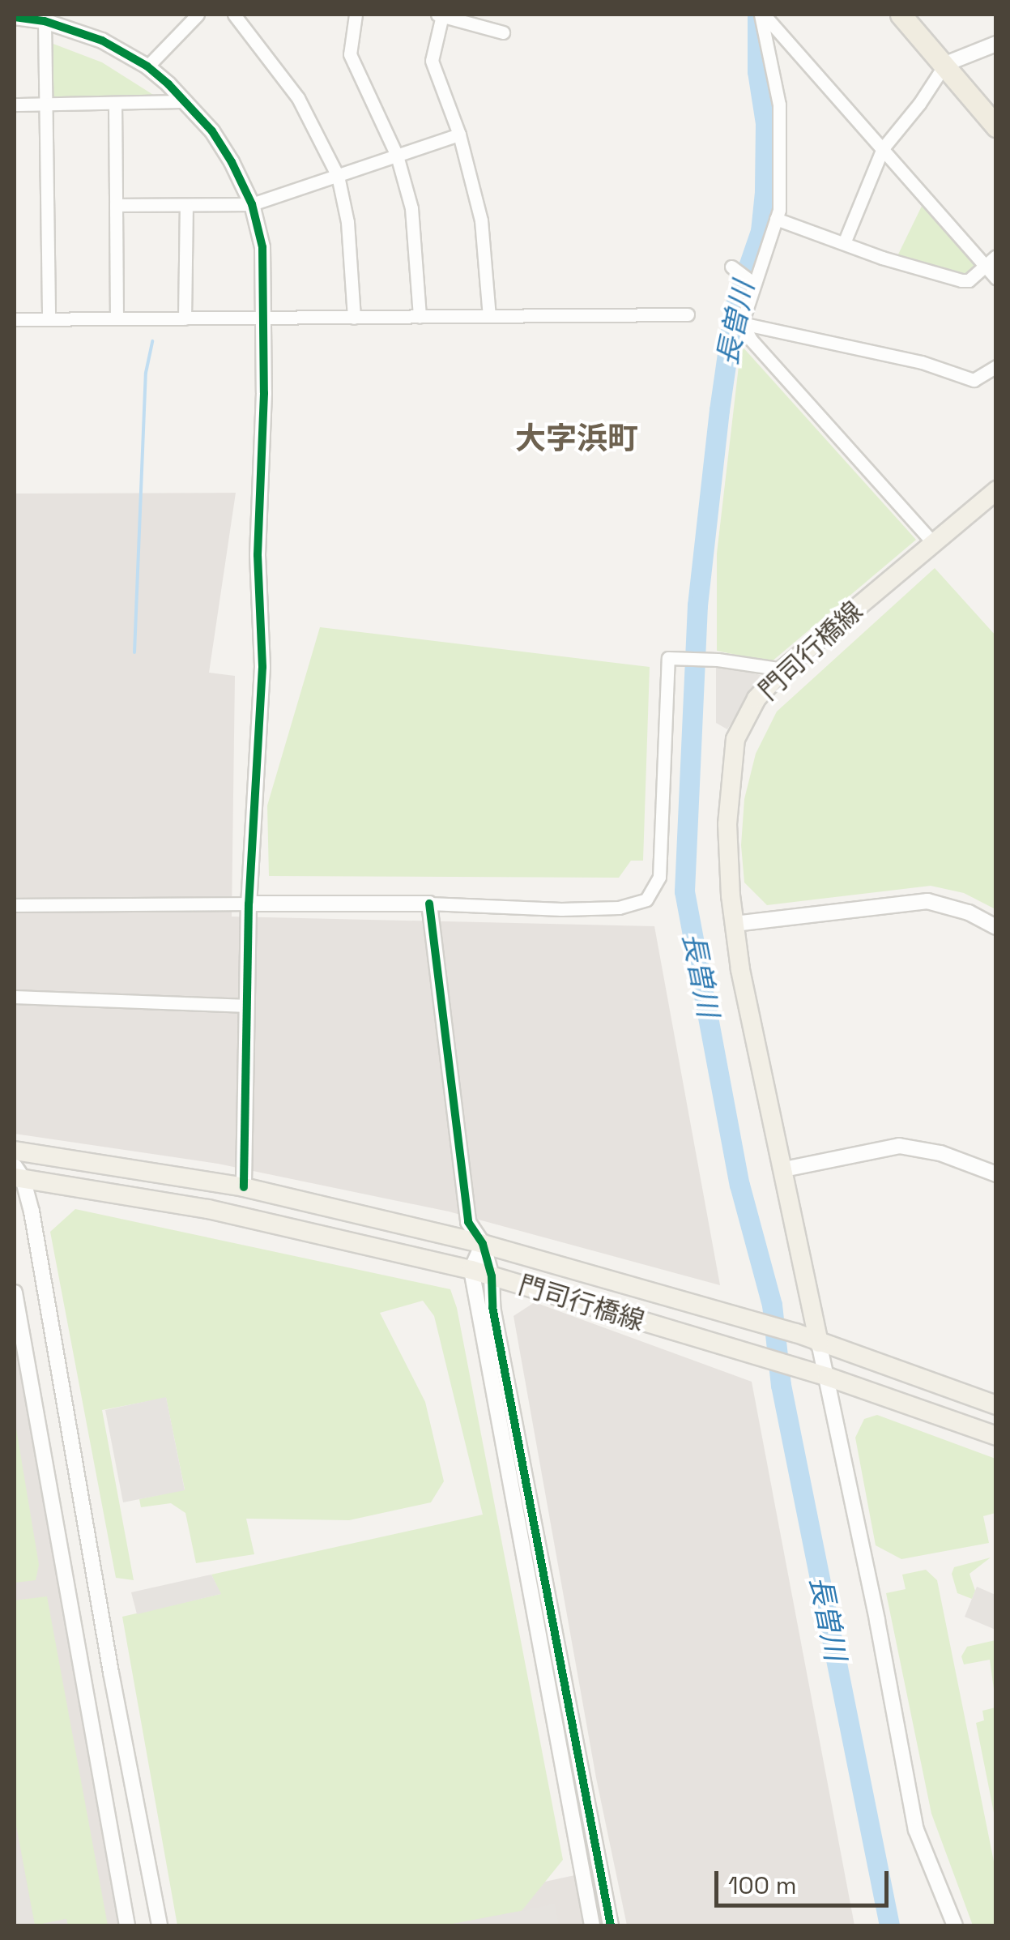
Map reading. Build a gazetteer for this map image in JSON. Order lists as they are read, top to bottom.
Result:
{
  "streets": {
    "main road": ["門司行橋線"]
  },
  "districts": ["大字浜町"],
  "water": ["長曽川"],
  "scale_bar": "100 m"
}
